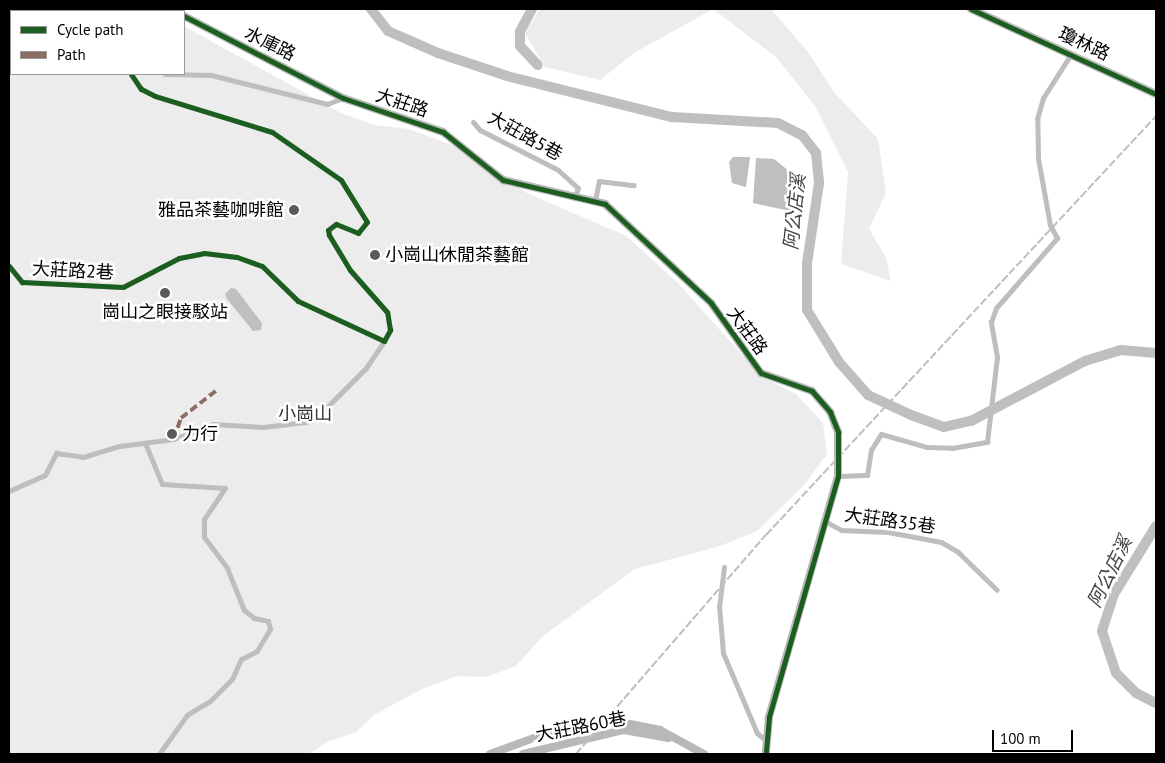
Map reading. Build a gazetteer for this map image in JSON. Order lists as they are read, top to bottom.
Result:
{
  "streets": {
    "street": [
      "水庫路",
      "瓊林路",
      "大莊路",
      "大莊路5巷",
      "大莊路2巷",
      "大莊路35巷",
      "大莊路60巷"
    ]
  },
  "crossings": [
    ["水庫路", "大莊路"],
    ["大莊路", "大莊路5巷"],
    ["大莊路", "大莊路35巷"]
  ],
  "water": ["阿公店溪"],
  "parks": ["小崗山"],
  "places": [
    "雅品茶藝咖啡館",
    "小崗山休閒茶藝館",
    "崗山之眼接駁站",
    "力行"
  ],
  "legend": ["Cycle path", "Path"],
  "scale_bar": "100 m"
}
